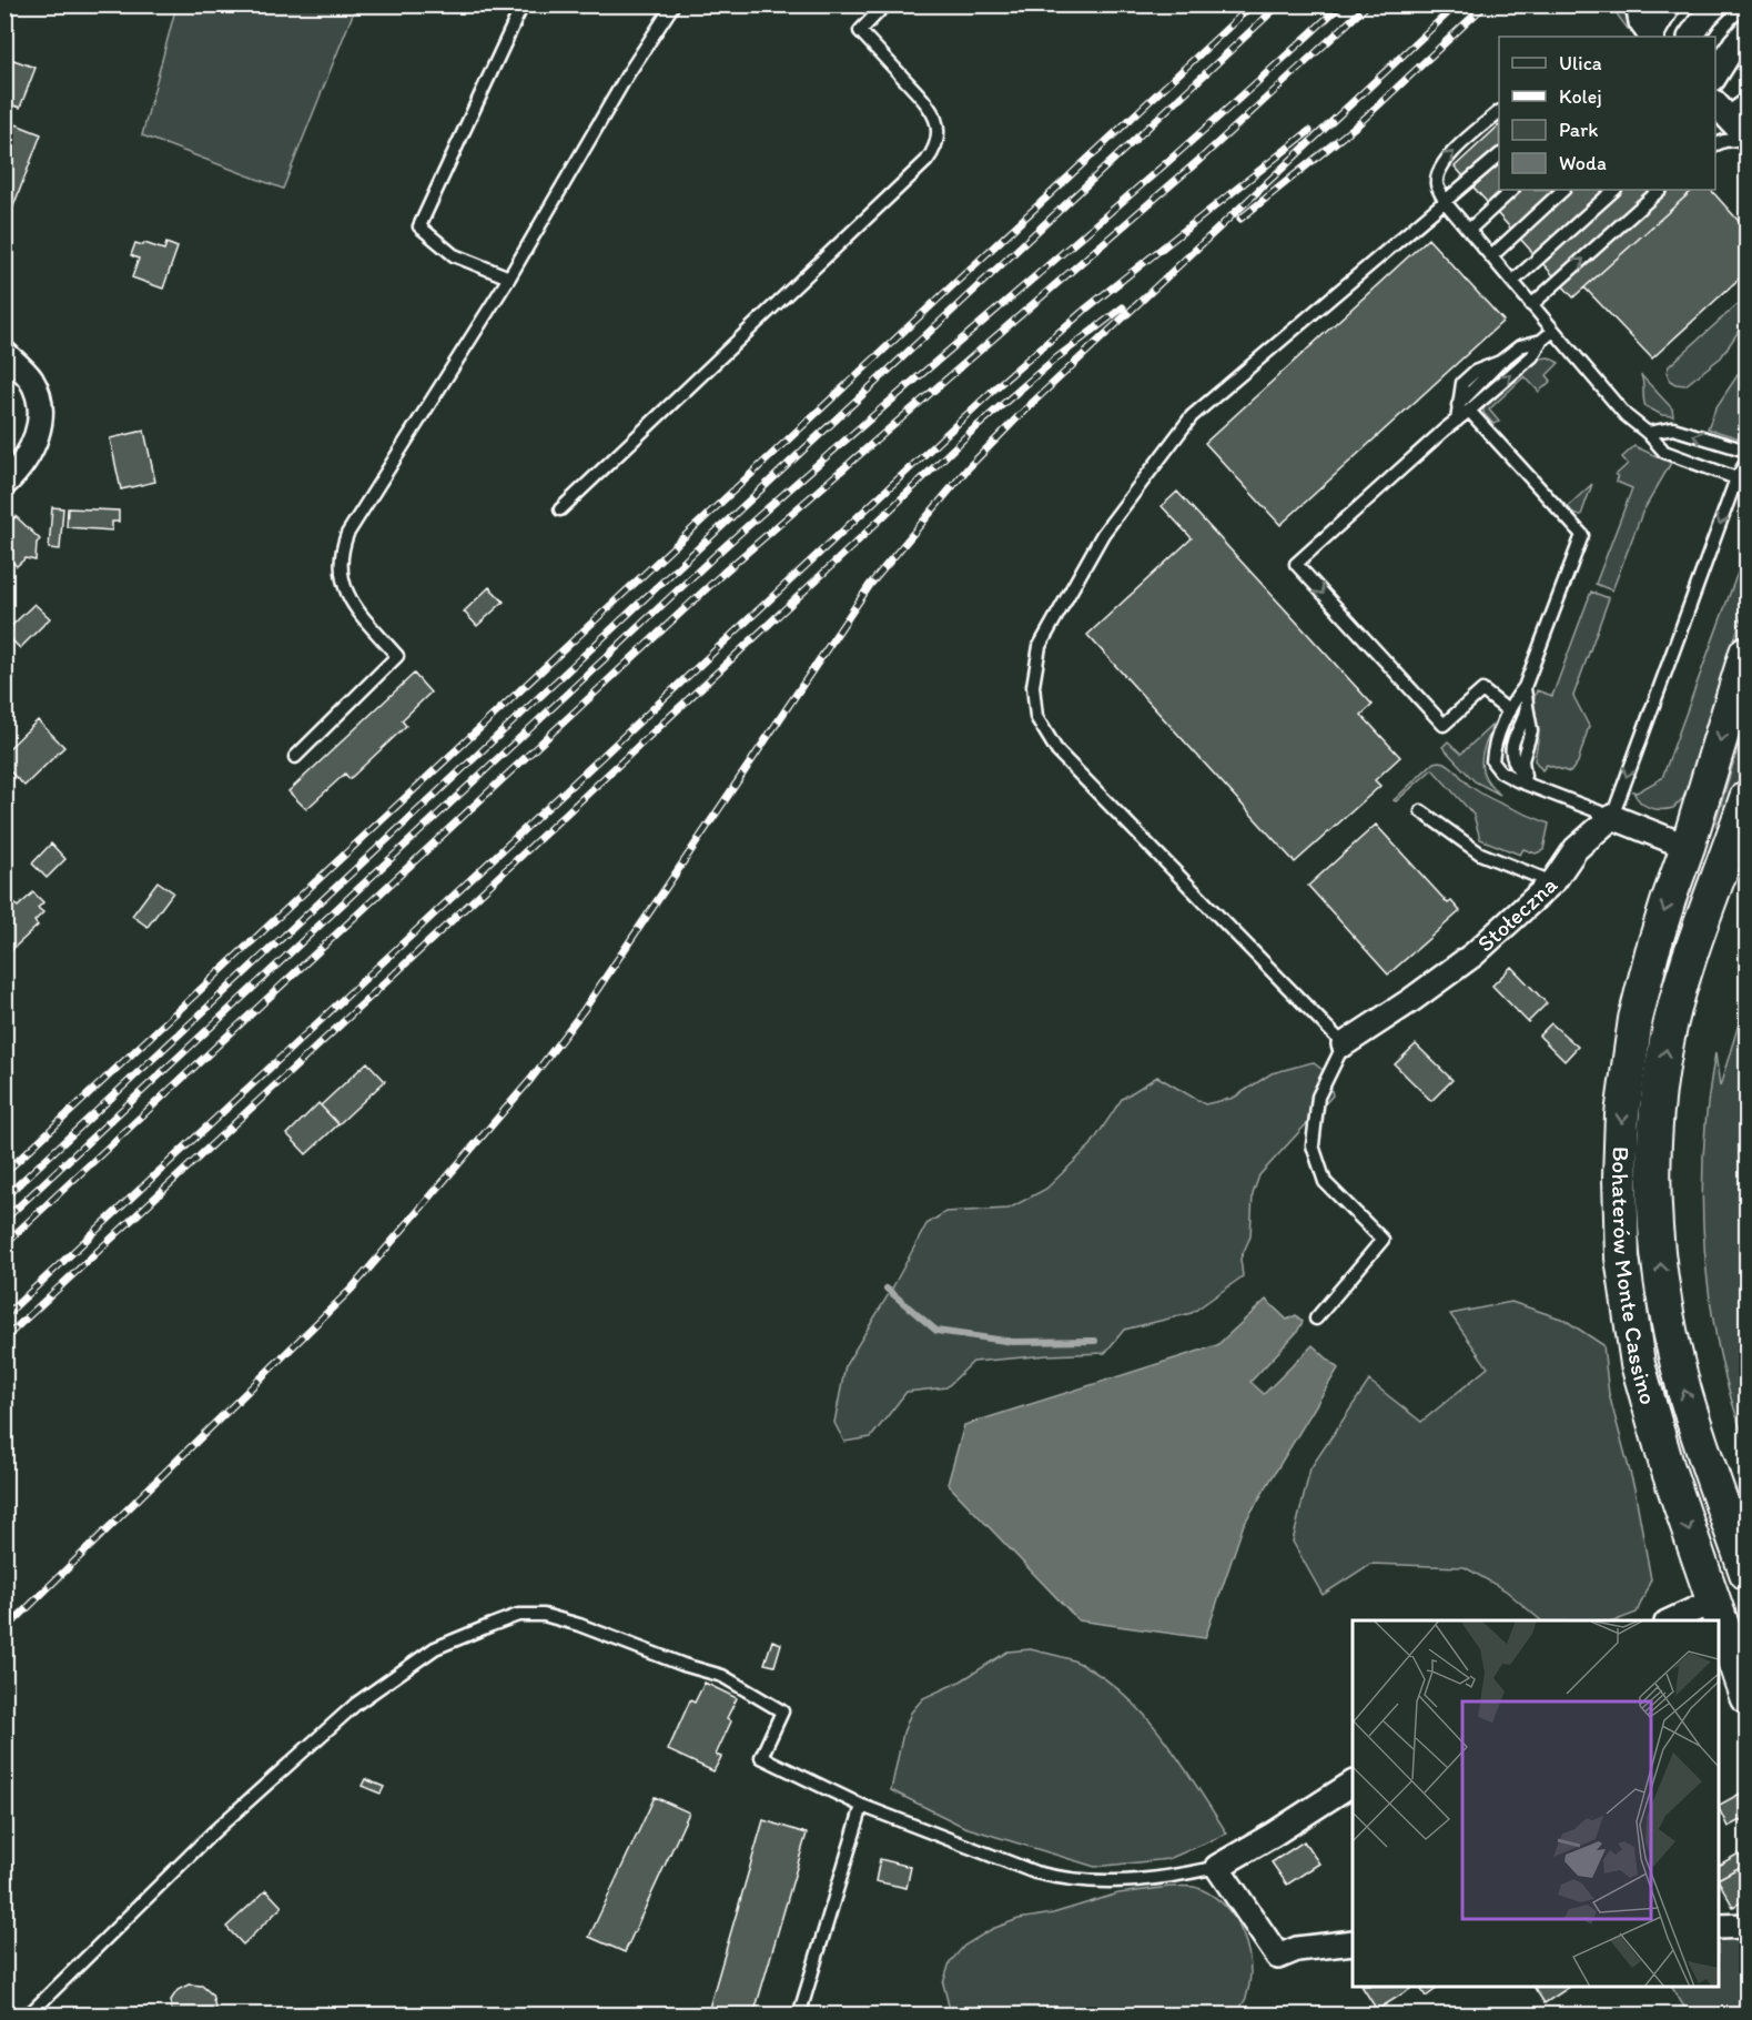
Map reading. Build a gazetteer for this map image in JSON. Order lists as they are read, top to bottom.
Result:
{
  "streets": {
    "street": ["Stołeczna", "Bohaterów Monte Cassino"]
  },
  "legend": [
    "Ulica",
    "Kolej",
    "Park",
    "Woda"
  ]
}
